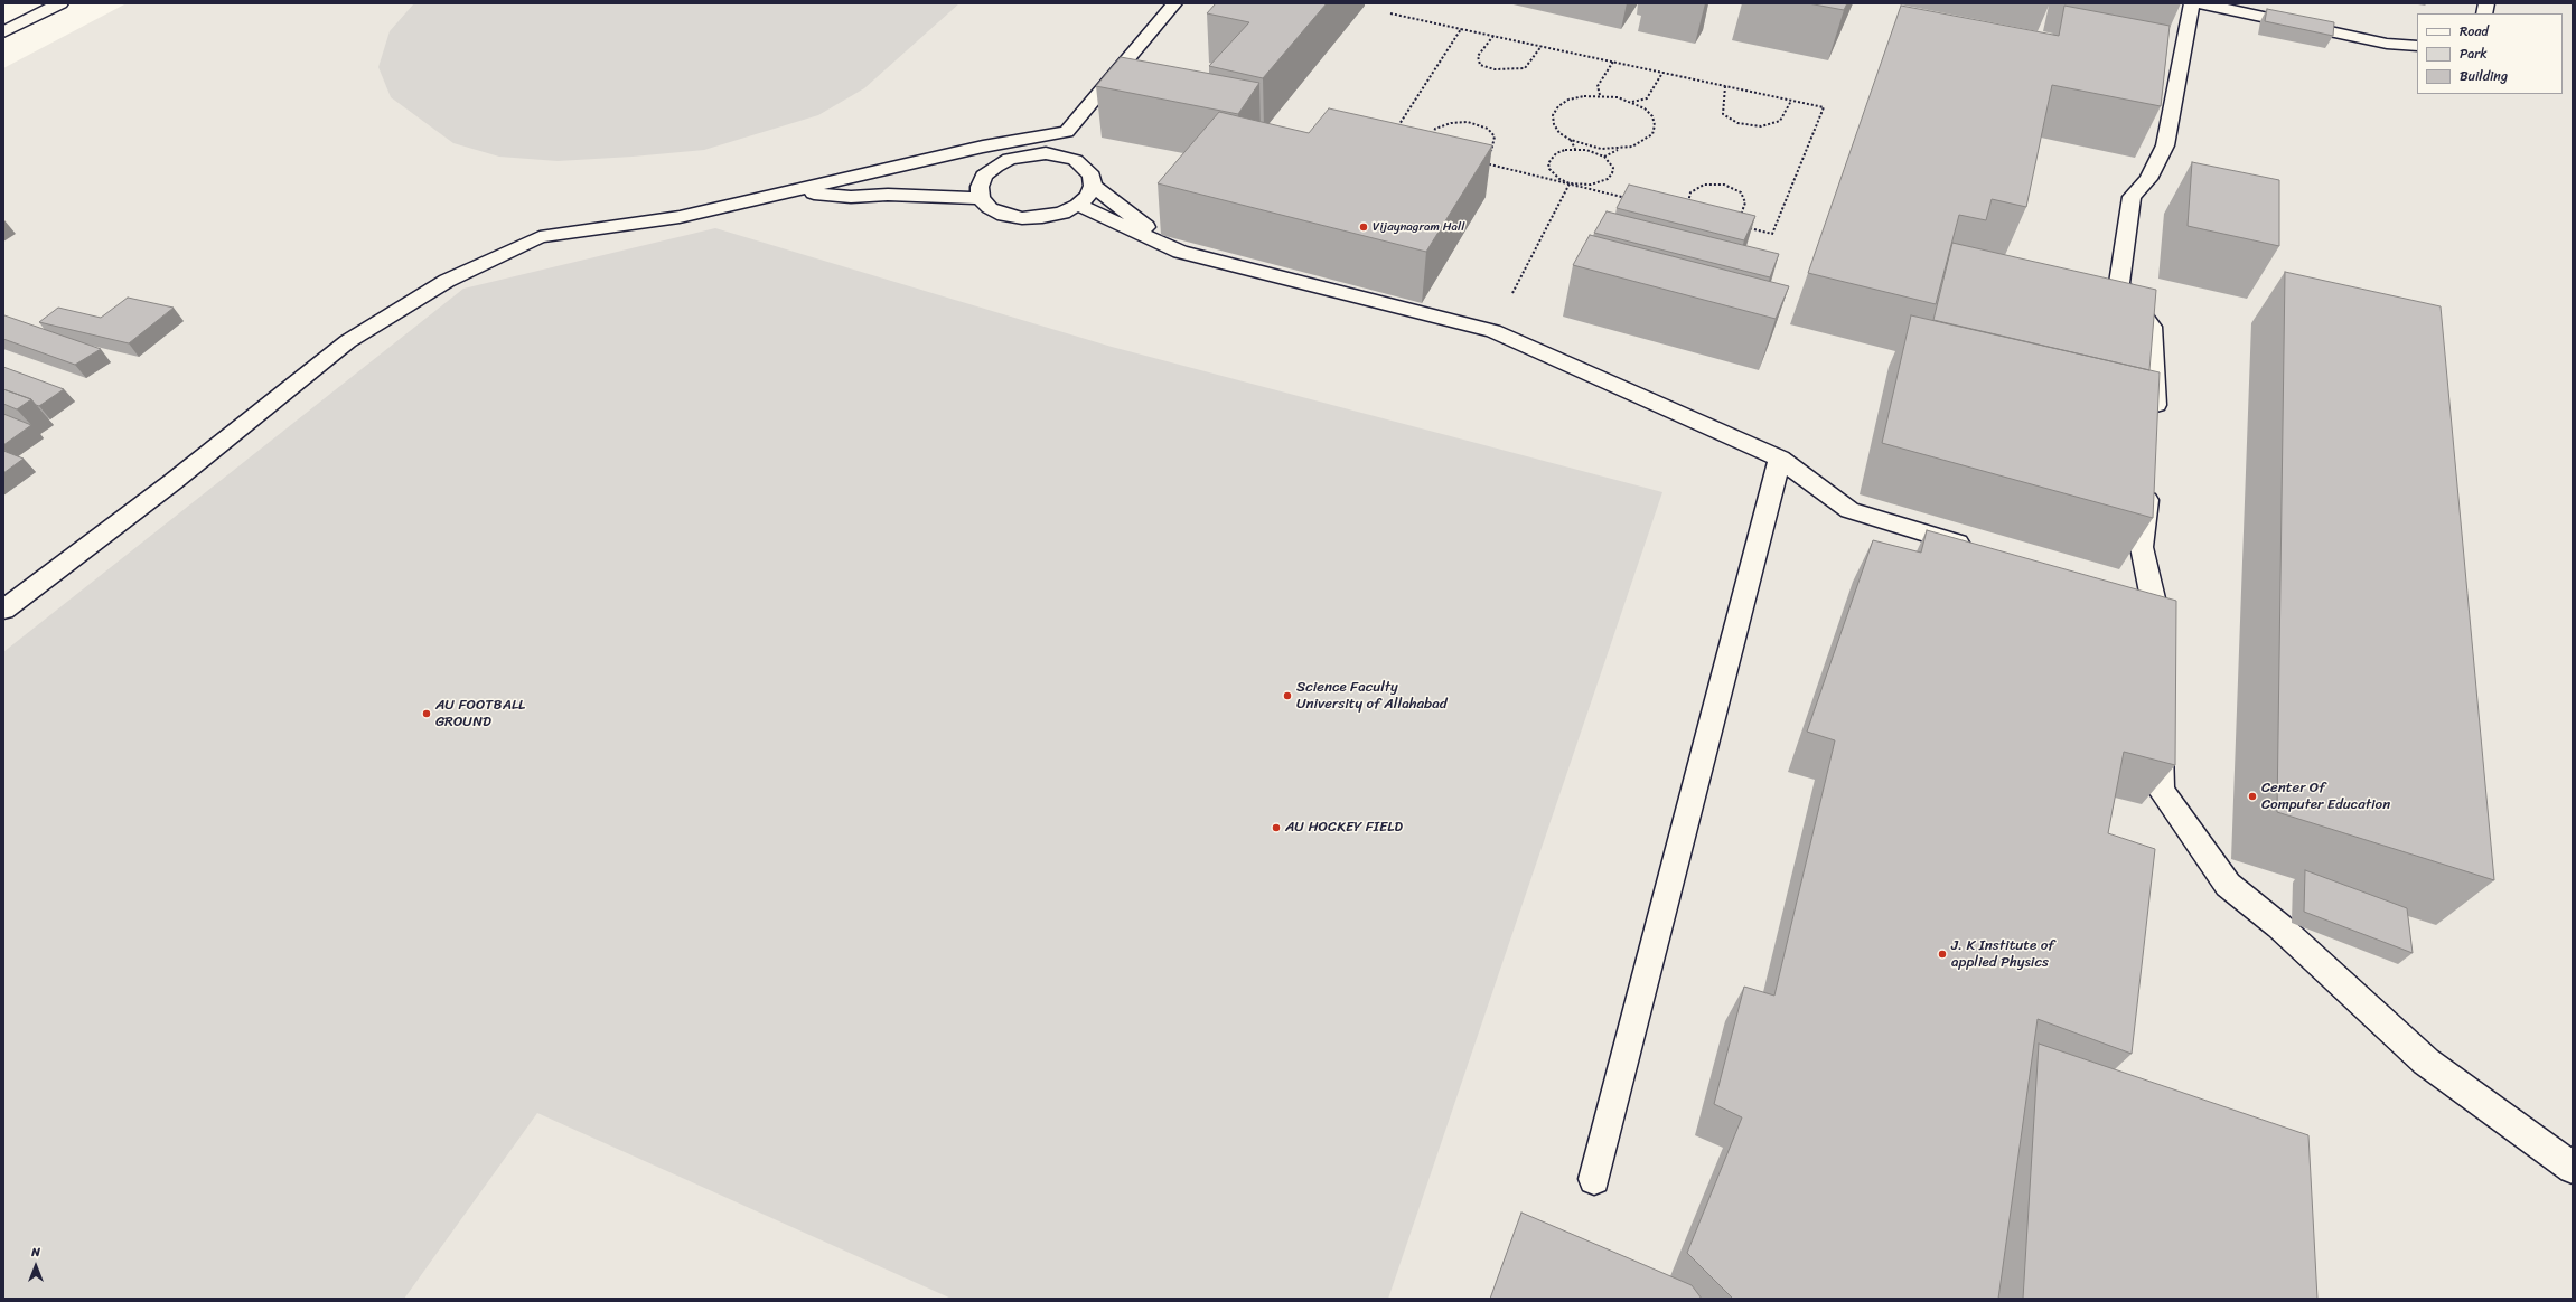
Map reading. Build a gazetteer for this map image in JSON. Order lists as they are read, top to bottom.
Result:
{
  "places": [
    "Vijaynagram Hall",
    "Science Faculty University of Allahabad",
    "AU FOOTBALL GROUND",
    "Center Of Computer Education",
    "AU HOCKEY FIELD",
    "J. K Institute of applied Physics"
  ],
  "legend": ["Road", "Park", "Building"],
  "north": "top"
}
